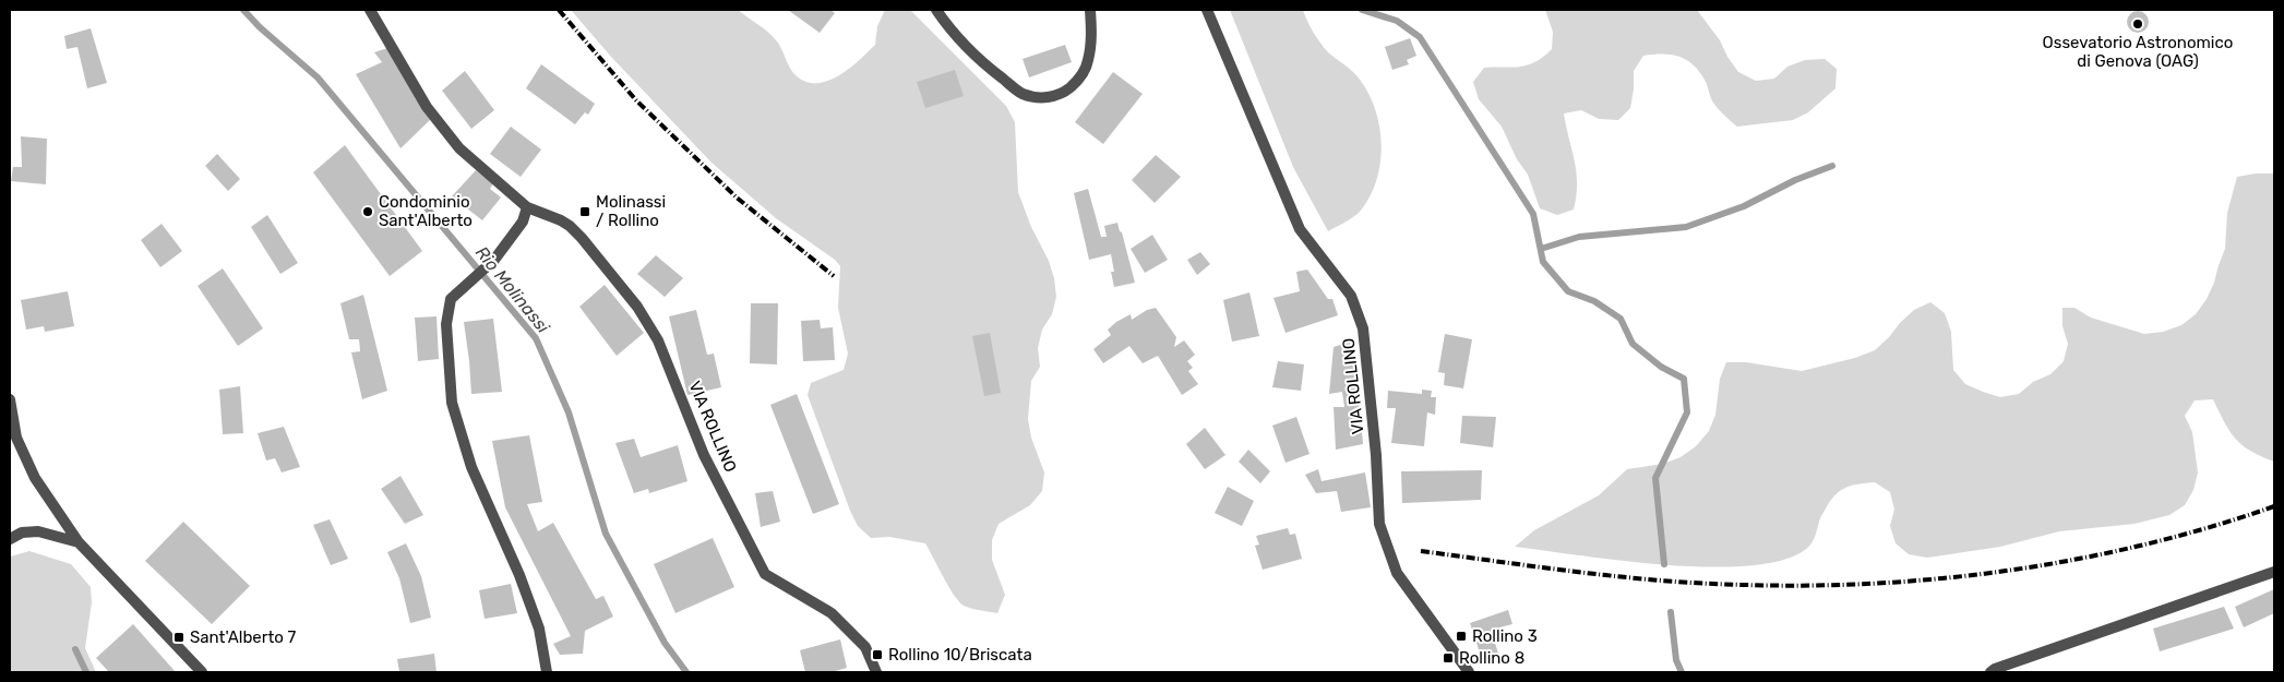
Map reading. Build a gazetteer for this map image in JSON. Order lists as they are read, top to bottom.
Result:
{
  "streets": {
    "street": ["VIA ROLLINO"]
  },
  "water": ["Rio Molinassi"],
  "places": {
    "other": ["Ossevatorio Astronomico di Genova (OAG)", "Condominio Sant'Alberto"],
    "transit": [
      "Molinassi / Rollino",
      "Rollino 3",
      "Sant'Alberto 7",
      "Rollino 10/Briscata",
      "Rollino 8"
    ]
  }
}
